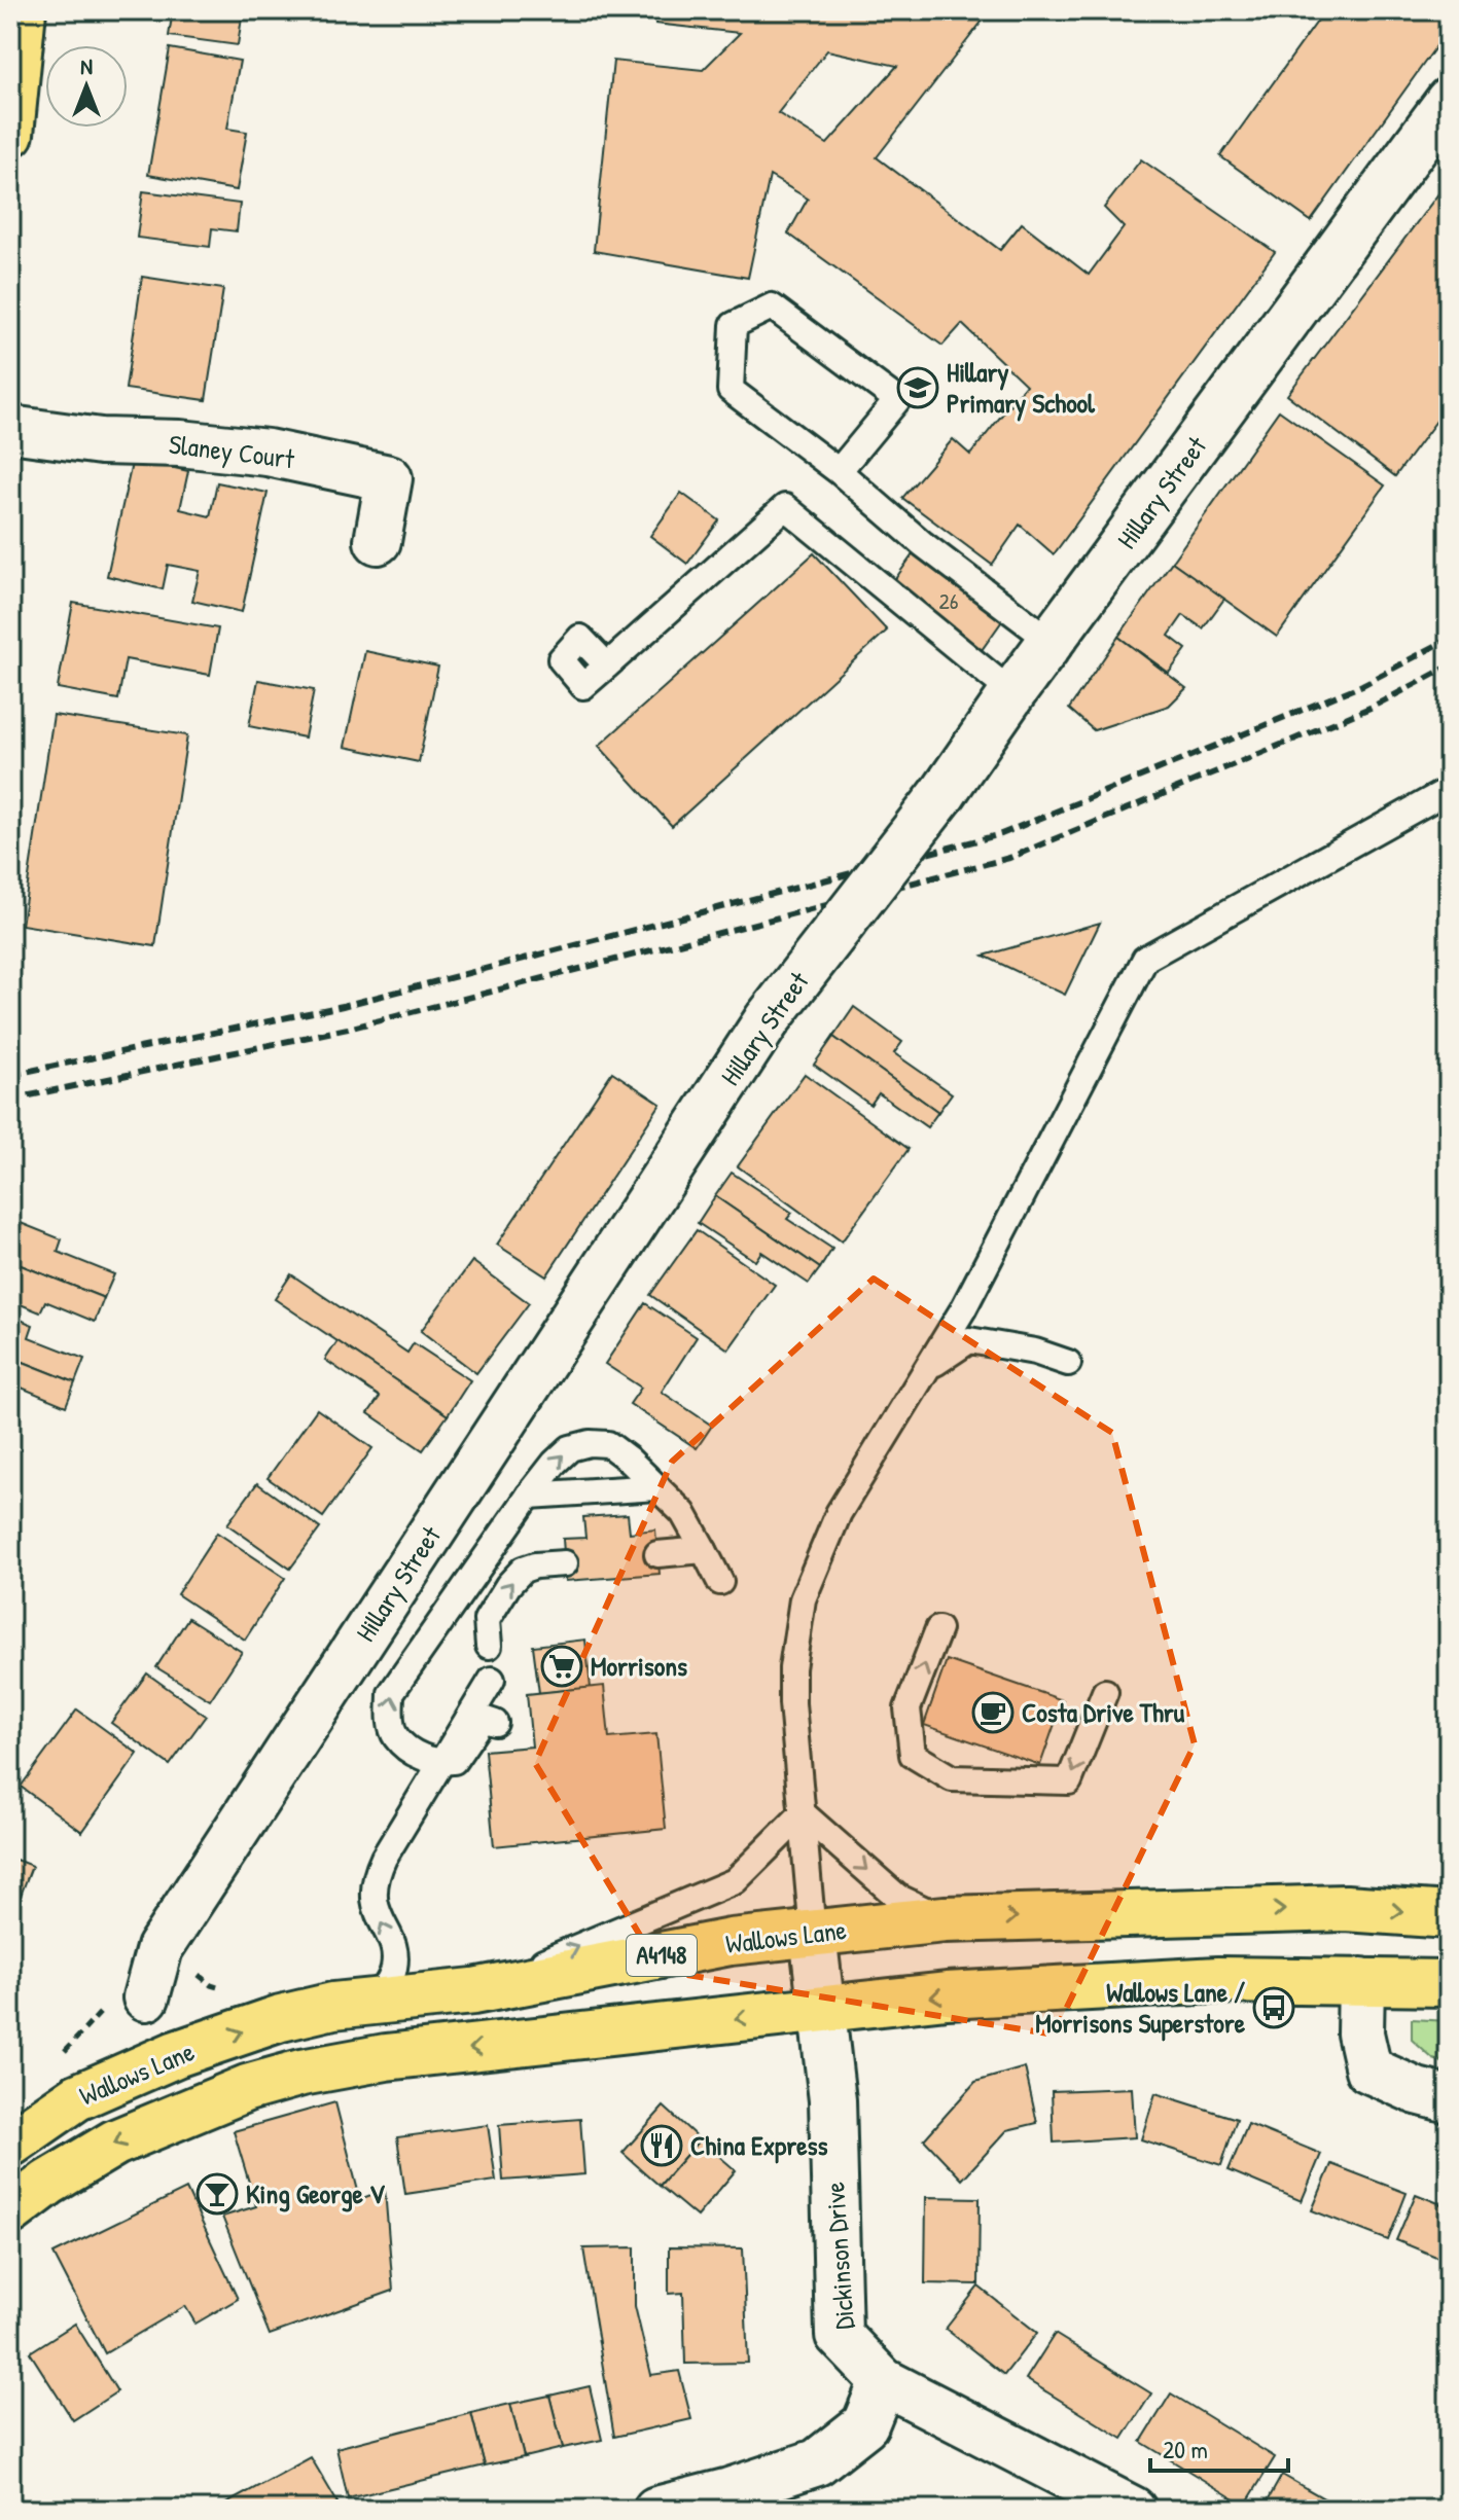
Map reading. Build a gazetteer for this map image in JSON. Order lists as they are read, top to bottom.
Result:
{
  "streets": {
    "highway": ["Wallows Lane", "A4148"],
    "street": ["Slaney Court", "Hillary Street", "Dickinson Drive"]
  },
  "crossings": [
    ["Wallows Lane", "Dickinson Drive"]
  ],
  "places": {
    "school or university": ["Hillary Primary School"],
    "supermarket": ["Morrisons"],
    "cafe": ["Costa Drive Thru"],
    "bus stop": ["Wallows Lane / Morrisons Superstore"],
    "restaurant": ["China Express"],
    "bar": ["King George V"]
  },
  "house_numbers": ["26"],
  "scale_bar": "20 m",
  "north": "top"
}
